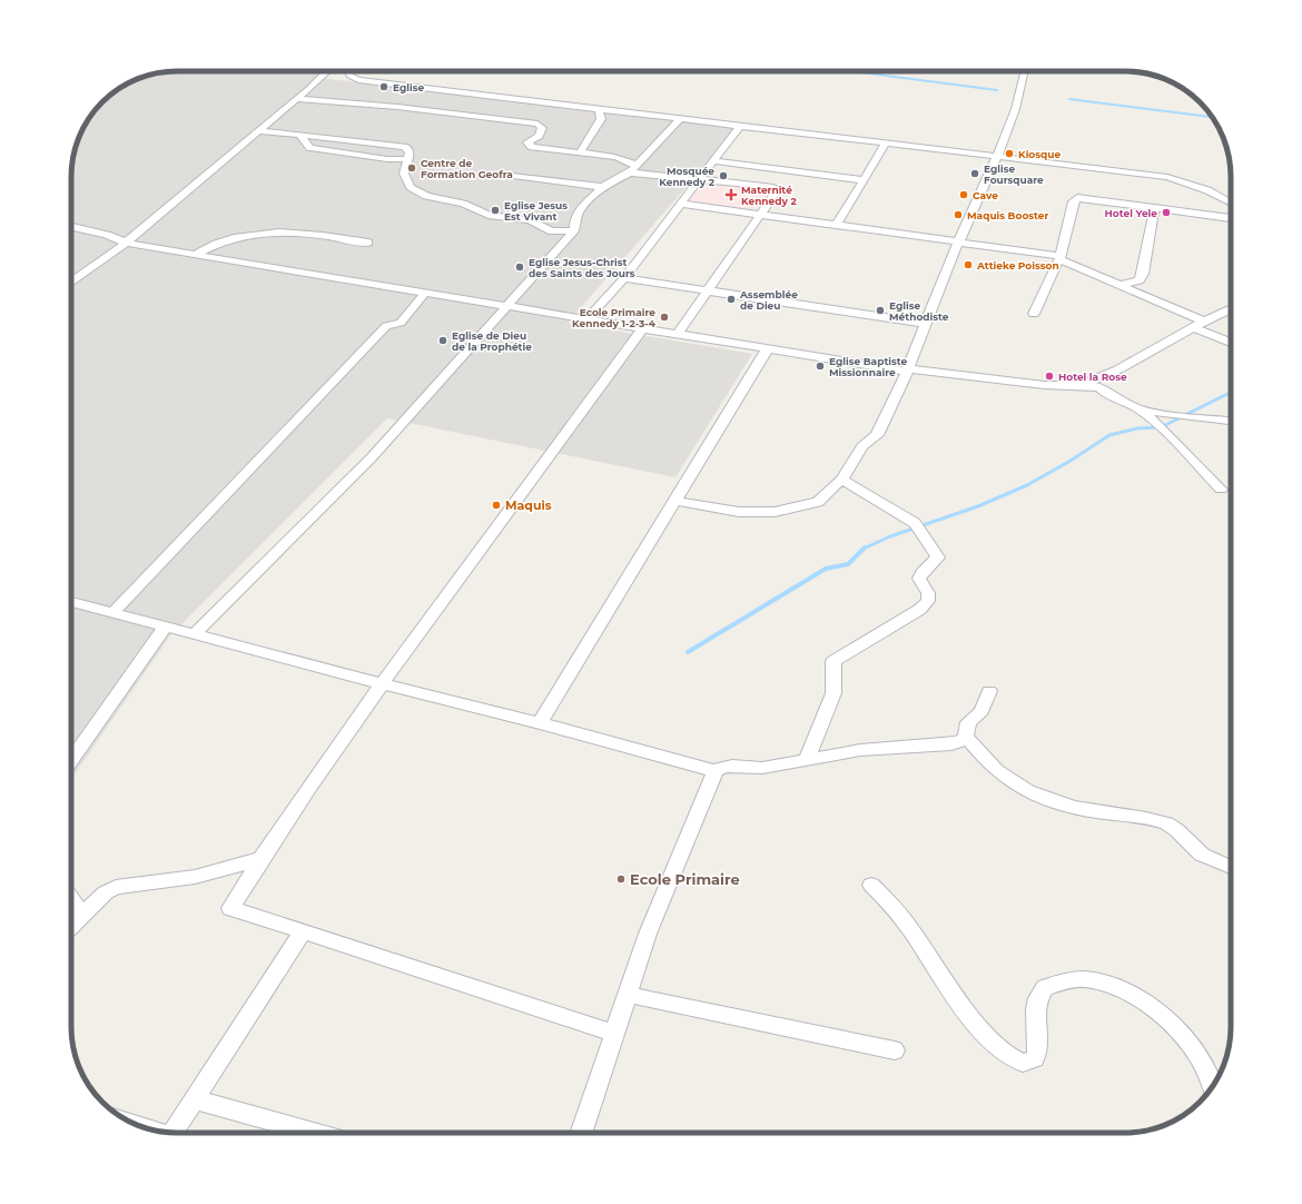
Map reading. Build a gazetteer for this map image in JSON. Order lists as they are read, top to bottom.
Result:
{
  "places": {
    "other": [
      "Eglise",
      "Kiosque",
      "Centre de Formation Geofra",
      "Eglise Foursquare",
      "Mosquée Kennedy 2",
      "Cave",
      "Eglise Jesus Est Vivant",
      "Hotel Yele",
      "Maquis Booster",
      "Attieke Poisson",
      "Eglise Jesus-Christ des Saints des Jours",
      "Assemblée de Dieu",
      "Eglise Méthodiste",
      "Ecole Primaire Kennedy 1-2-3-4",
      "Eglise de Dieu de la Prophétie",
      "Eglise Baptiste Missionnaire",
      "Hotel la Rose",
      "Maquis",
      "Ecole Primaire"
    ],
    "health": ["Maternité Kennedy 2"]
  }
}
